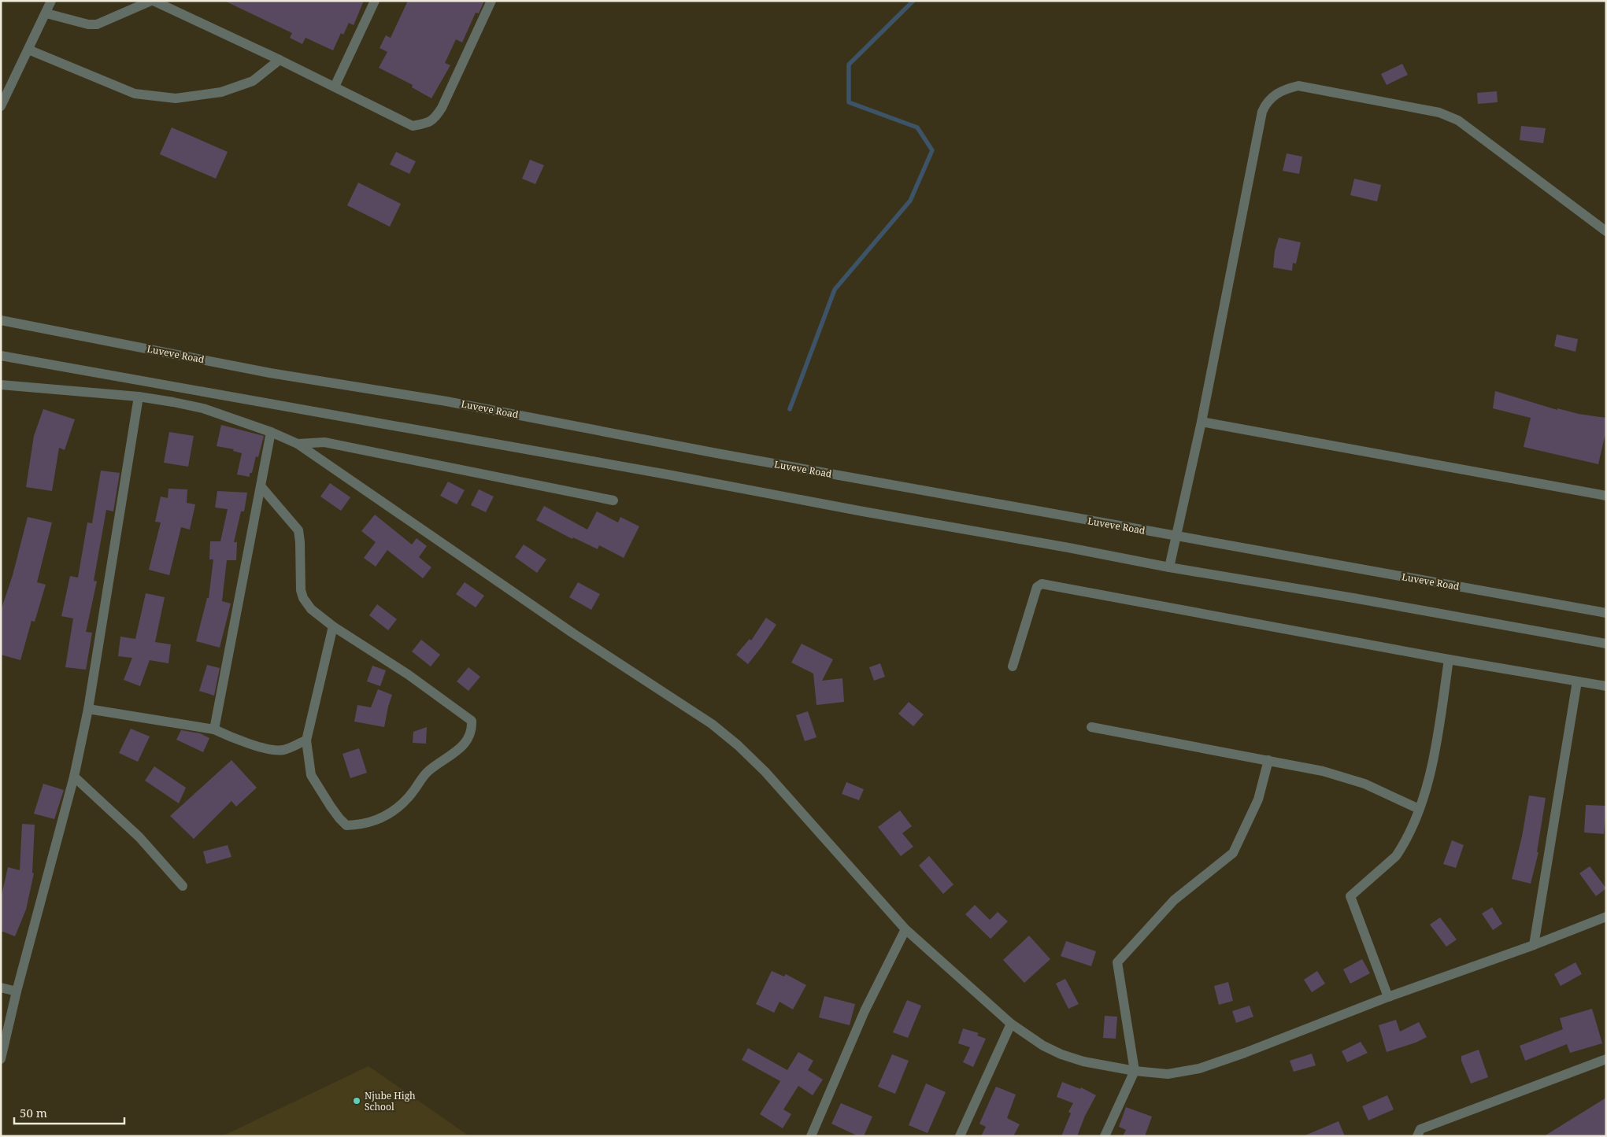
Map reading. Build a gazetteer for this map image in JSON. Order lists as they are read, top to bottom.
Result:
{
  "streets": {
    "street": ["Luveve Road"]
  },
  "places": ["Njube High School"],
  "scale_bar": "50 m"
}
